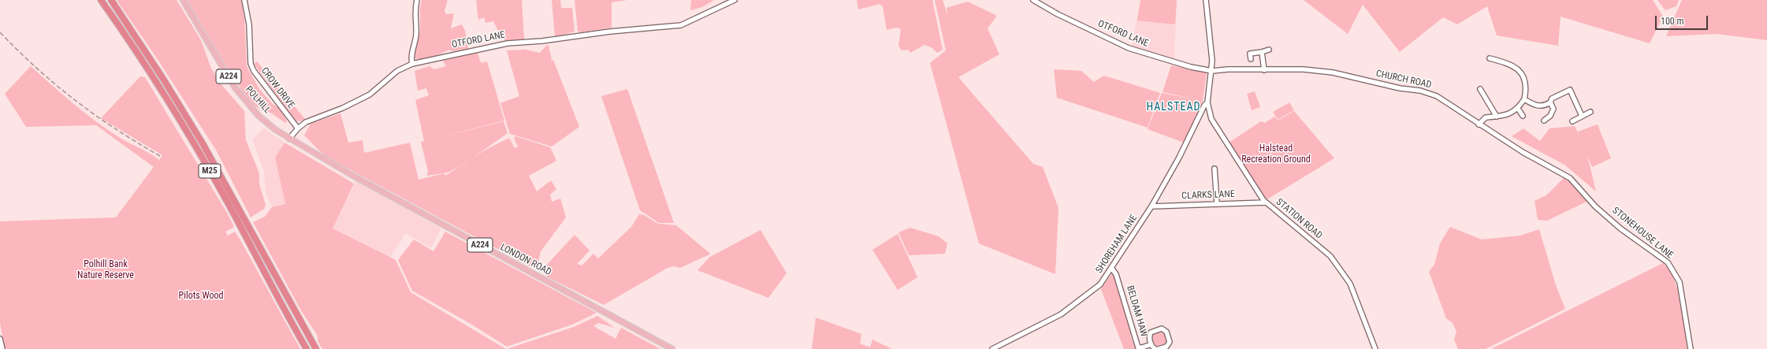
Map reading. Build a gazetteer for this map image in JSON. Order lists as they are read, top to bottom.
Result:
{
  "streets": {
    "highway": ["M25"],
    "main road": ["A224", "POLHILL", "LONDON ROAD"],
    "street": [
      "OTFORD LANE",
      "CHURCH ROAD",
      "CROW DRIVE",
      "CLARKS LANE",
      "STATION ROAD",
      "STONEHOUSE LANE",
      "SHOREHAM LANE",
      "BELDAM HAW"
    ]
  },
  "crossings": [
    ["OTFORD LANE", "CHURCH ROAD"],
    ["OTFORD LANE", "CROW DRIVE"],
    ["OTFORD LANE", "POLHILL"],
    ["OTFORD LANE", "LONDON ROAD"],
    ["CHURCH ROAD", "STONEHOUSE LANE"],
    ["POLHILL", "LONDON ROAD"],
    ["CLARKS LANE", "STATION ROAD"],
    ["CLARKS LANE", "SHOREHAM LANE"],
    ["STATION ROAD", "SHOREHAM LANE"],
    ["SHOREHAM LANE", "BELDAM HAW"]
  ],
  "districts": ["HALSTEAD"],
  "parks": ["Halstead Recreation Ground", "Polhill Bank Nature Reserve", "Pilots Wood"],
  "scale_bar": "100 m"
}
